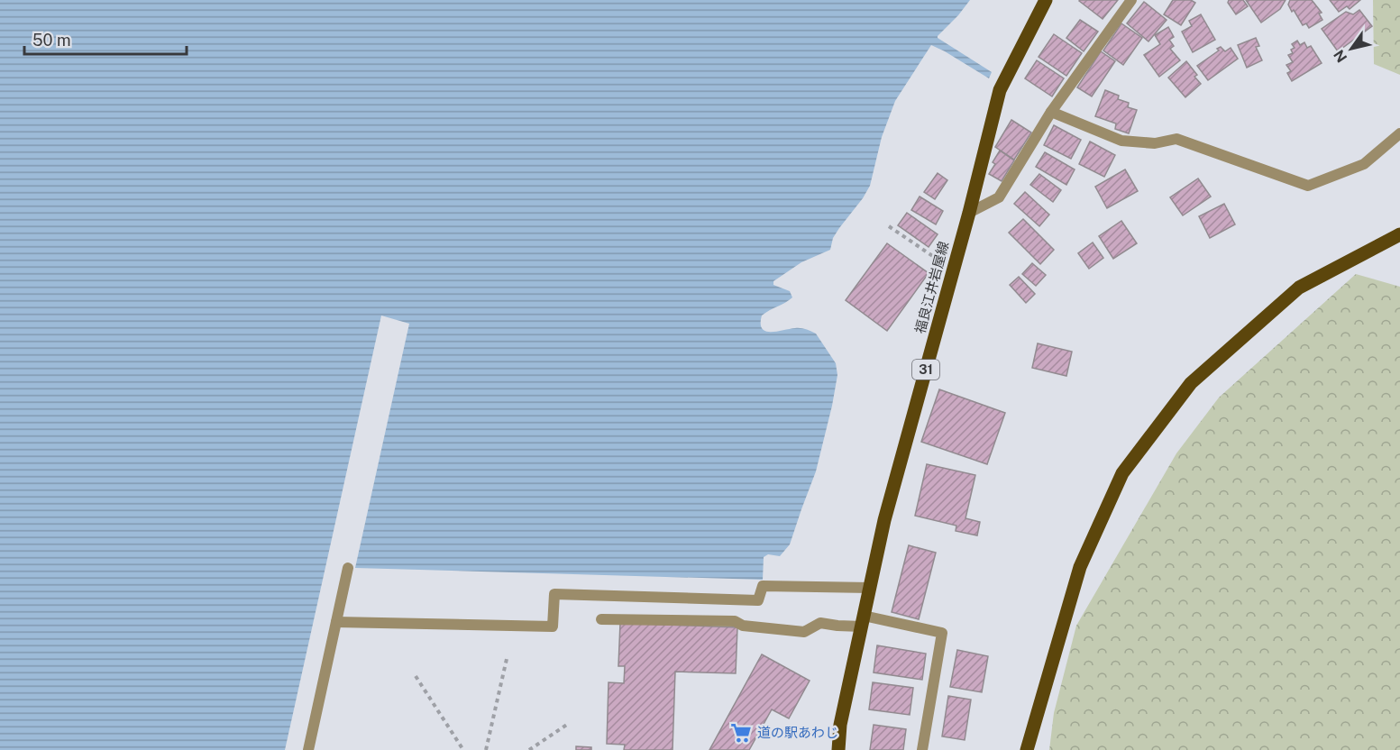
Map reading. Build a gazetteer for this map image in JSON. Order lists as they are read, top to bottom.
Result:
{
  "streets": {
    "main road": ["福良江井岩屋線", "31"]
  },
  "places": {
    "supermarket": ["道の駅あわじ"]
  },
  "scale_bar": "50 m",
  "north": "bottom left"
}
